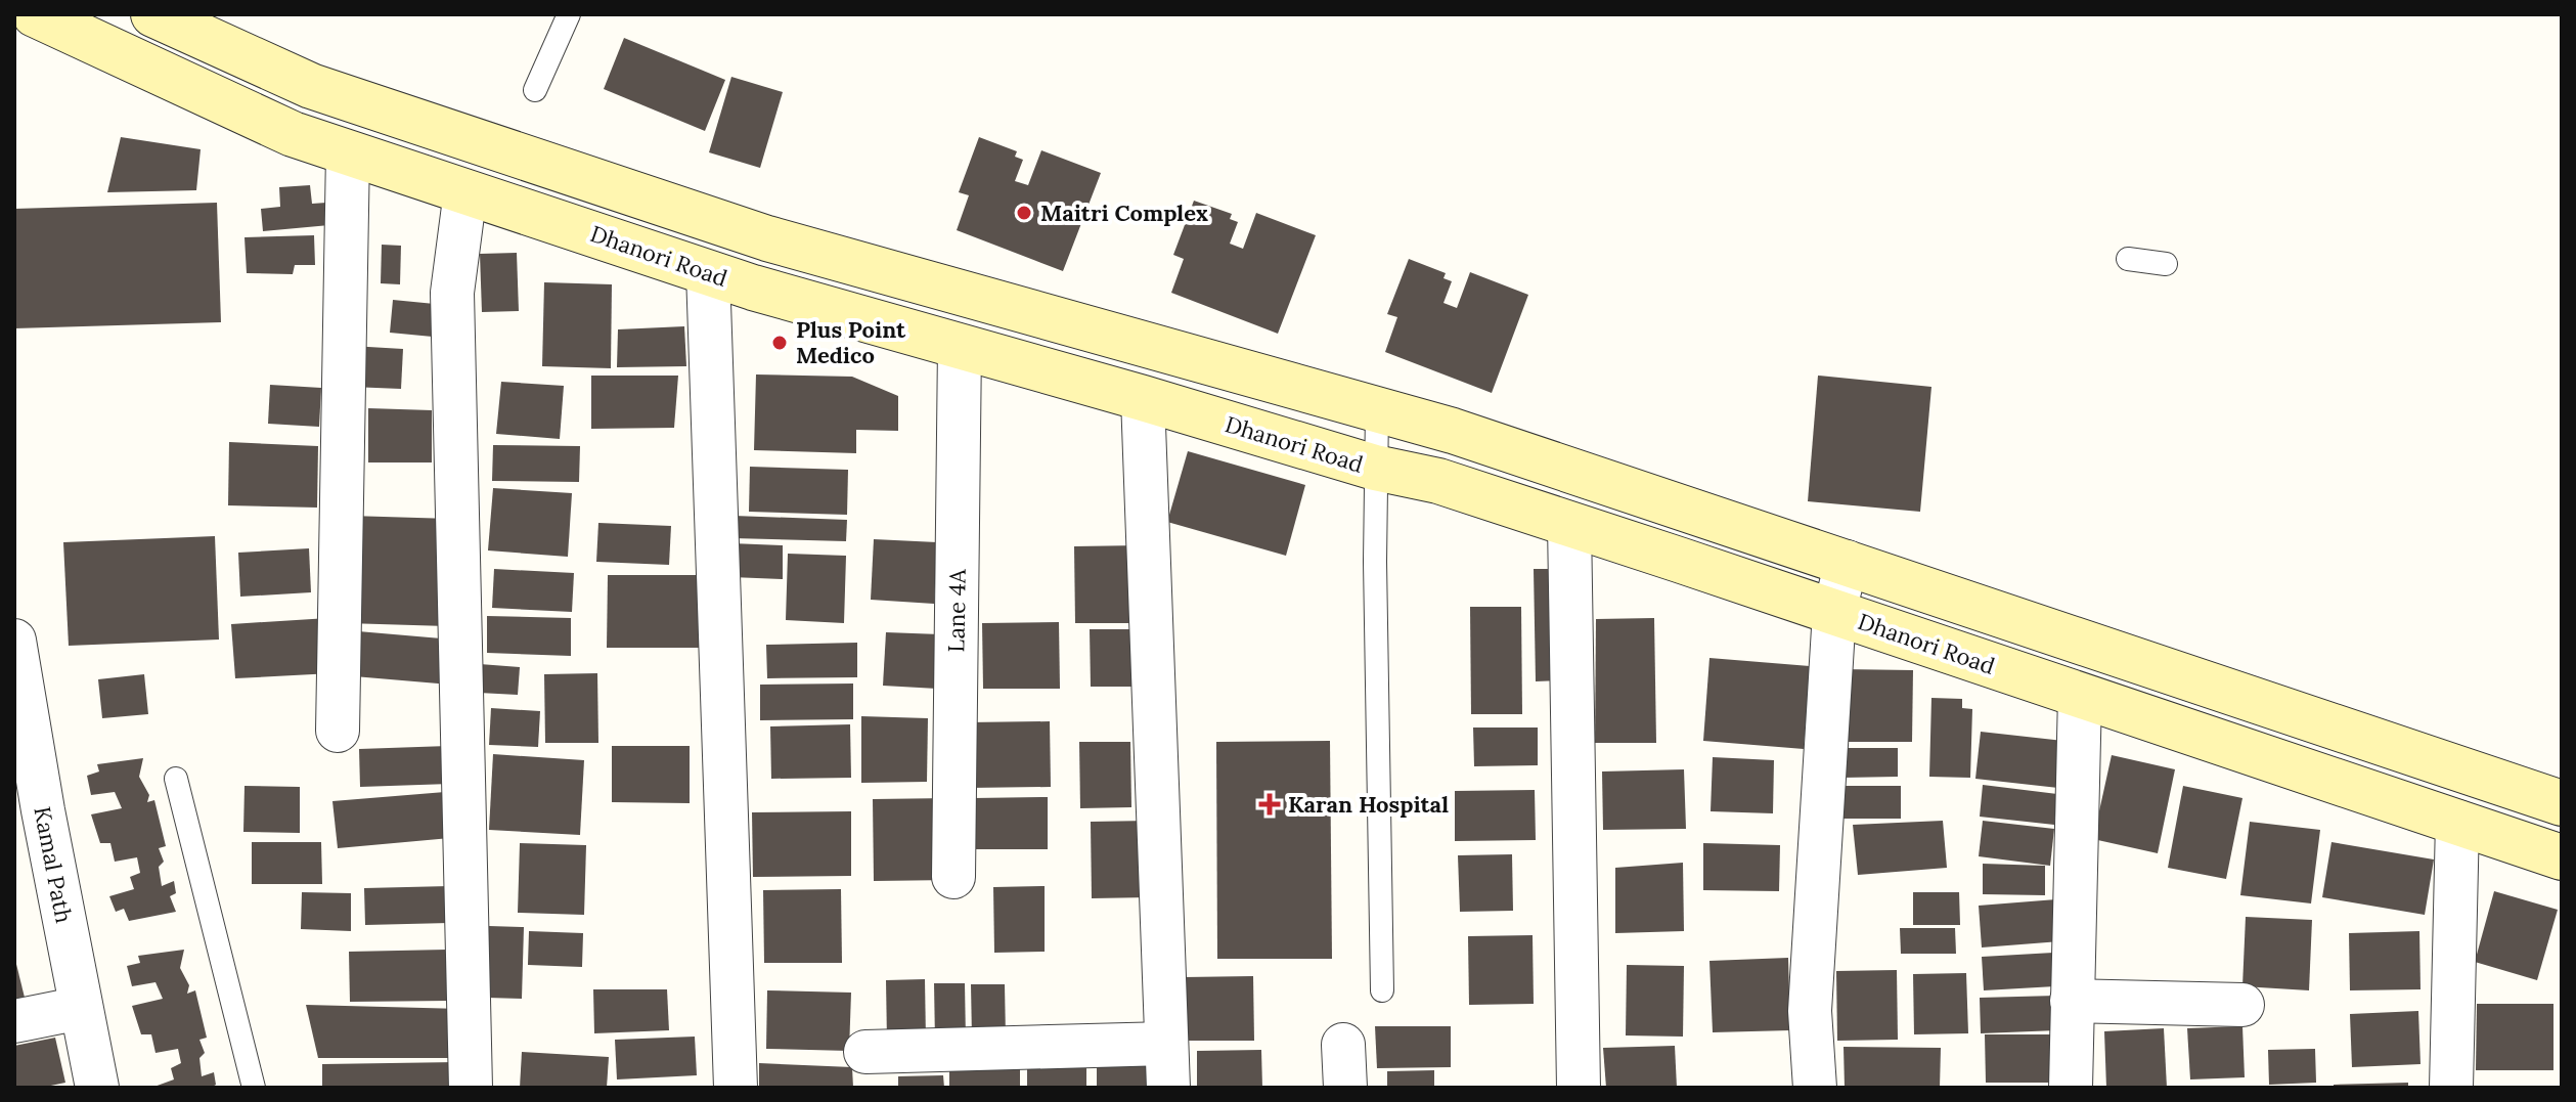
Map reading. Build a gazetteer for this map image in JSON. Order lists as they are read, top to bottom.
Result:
{
  "streets": {
    "main road": ["Dhanori Road"],
    "street": ["Lane 4A", "Kamal Path"]
  },
  "crossings": [
    ["Dhanori Road", "Lane 4A"]
  ],
  "places": {
    "other": ["Maitri Complex", "Plus Point Medico"],
    "health": ["Karan Hospital"]
  }
}
